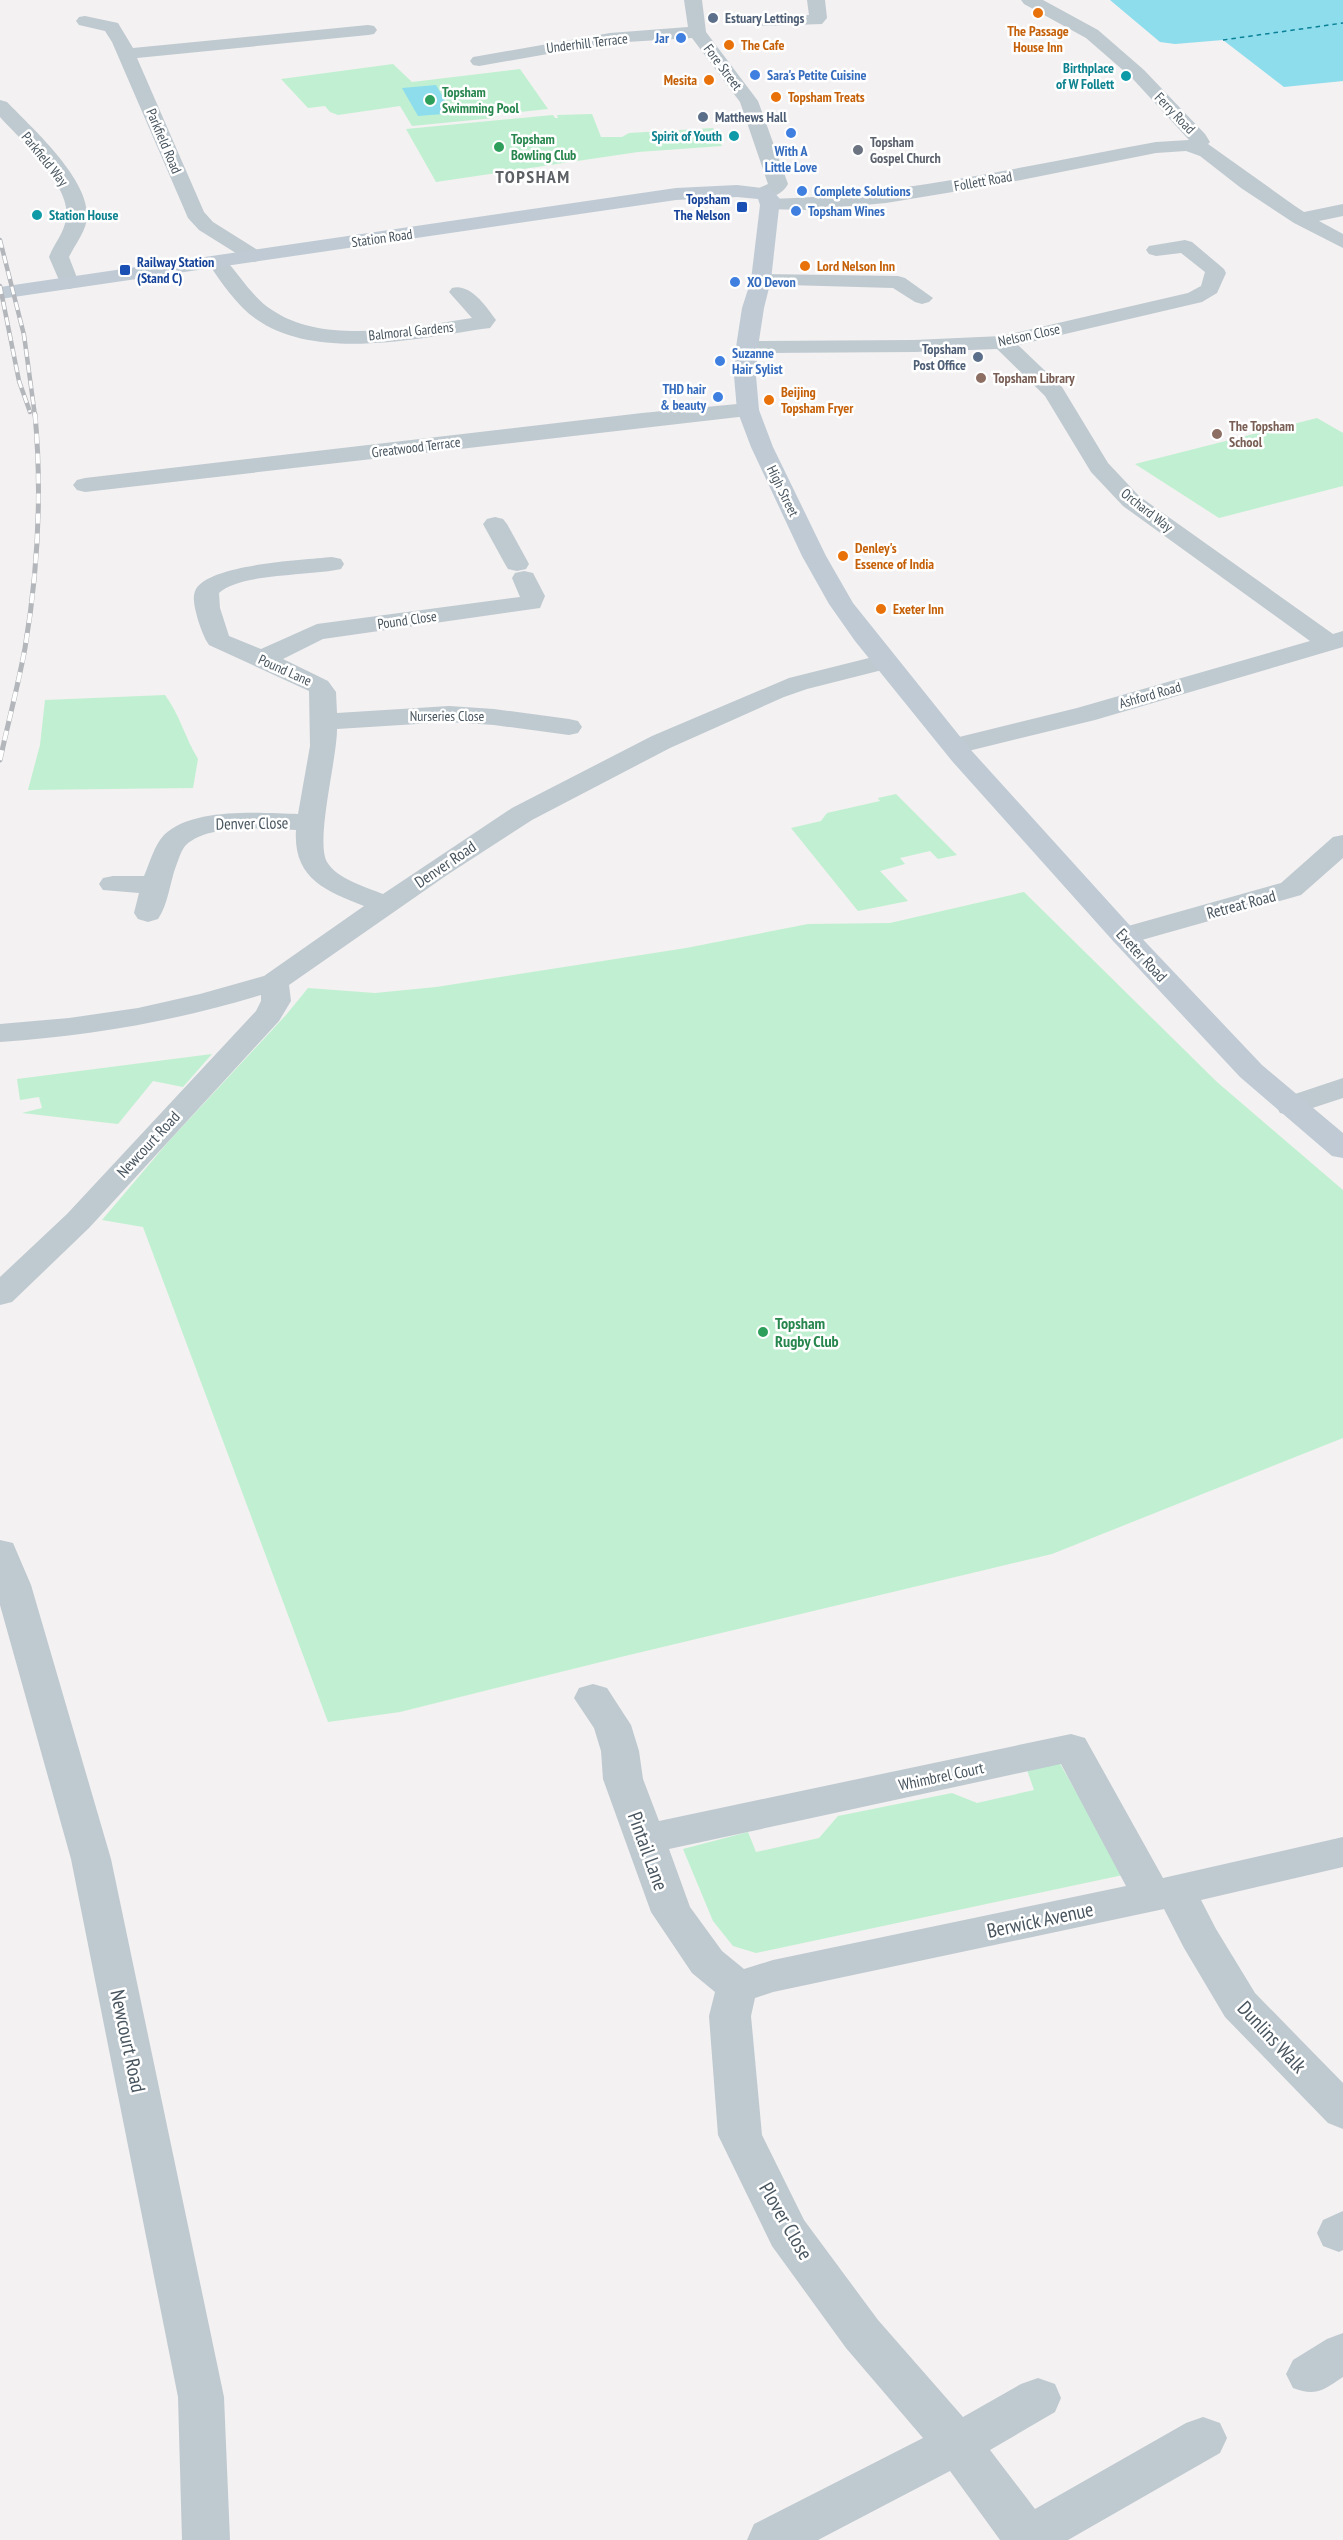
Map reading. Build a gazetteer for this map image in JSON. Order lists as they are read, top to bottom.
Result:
{
  "streets": {
    "street": [
      "Underhill Terrace",
      "Fore Street",
      "Ferry Road",
      "Parkfield Road",
      "Parkfield Way",
      "Follett Road",
      "Station Road",
      "Balmoral Gardens",
      "Nelson Close",
      "Greatwood Terrace",
      "High Street",
      "Orchard Way",
      "Pound Close",
      "Pound Lane",
      "Ashford Road",
      "Nurseries Close",
      "Denver Close",
      "Denver Road",
      "Retreat Road",
      "Exeter Road",
      "Newcourt Road",
      "Whimbrel Court",
      "Pintail Lane",
      "Berwick Avenue",
      "Dunlins Walk",
      "Plover Close"
    ]
  },
  "crossings": [
    ["Underhill Terrace", "Fore Street"],
    ["Fore Street", "Follett Road"],
    ["Fore Street", "Station Road"],
    ["Fore Street", "High Street"],
    ["Ferry Road", "Follett Road"],
    ["Parkfield Road", "Station Road"],
    ["Parkfield Way", "Station Road"],
    ["Follett Road", "Station Road"],
    ["Follett Road", "High Street"],
    ["Station Road", "Balmoral Gardens"],
    ["Station Road", "High Street"],
    ["Nelson Close", "High Street"],
    ["Nelson Close", "Orchard Way"],
    ["Greatwood Terrace", "High Street"],
    ["High Street", "Ashford Road"],
    ["High Street", "Denver Road"],
    ["High Street", "Exeter Road"],
    ["Orchard Way", "Ashford Road"],
    ["Pound Close", "Pound Lane"],
    ["Pound Lane", "Nurseries Close"],
    ["Pound Lane", "Denver Close"],
    ["Pound Lane", "Denver Road"],
    ["Ashford Road", "Exeter Road"],
    ["Denver Road", "Newcourt Road"],
    ["Retreat Road", "Exeter Road"],
    ["Whimbrel Court", "Pintail Lane"],
    ["Whimbrel Court", "Berwick Avenue"],
    ["Whimbrel Court", "Dunlins Walk"],
    ["Pintail Lane", "Berwick Avenue"],
    ["Pintail Lane", "Plover Close"],
    ["Berwick Avenue", "Dunlins Walk"],
    ["Berwick Avenue", "Plover Close"]
  ],
  "districts": ["TOPSHAM"],
  "places": {
    "other": [
      "The Passage House Inn",
      "Estuary Lettings",
      "Jar",
      "The Cafe",
      "Sara's Petite Cuisine",
      "Birthplace of W Follett",
      "Mesita",
      "Topsham Treats",
      "Topsham Swimming Pool",
      "Matthews Hall",
      "With A Little Love",
      "Spirit of Youth",
      "Topsham Bowling Club",
      "Topsham Gospel Church",
      "Complete Solutions",
      "Topsham Wines",
      "Station House",
      "Lord Nelson Inn",
      "XO Devon",
      "Topsham Post Office",
      "Suzanne Hair Sylist",
      "Topsham Library",
      "THD hair & beauty",
      "Beijing Topsham Fryer",
      "The Topsham School",
      "Denley's Essence of India",
      "Exeter Inn",
      "Topsham Rugby Club"
    ],
    "transit": ["Topsham The Nelson", "Railway Station (Stand C)"]
  }
}
